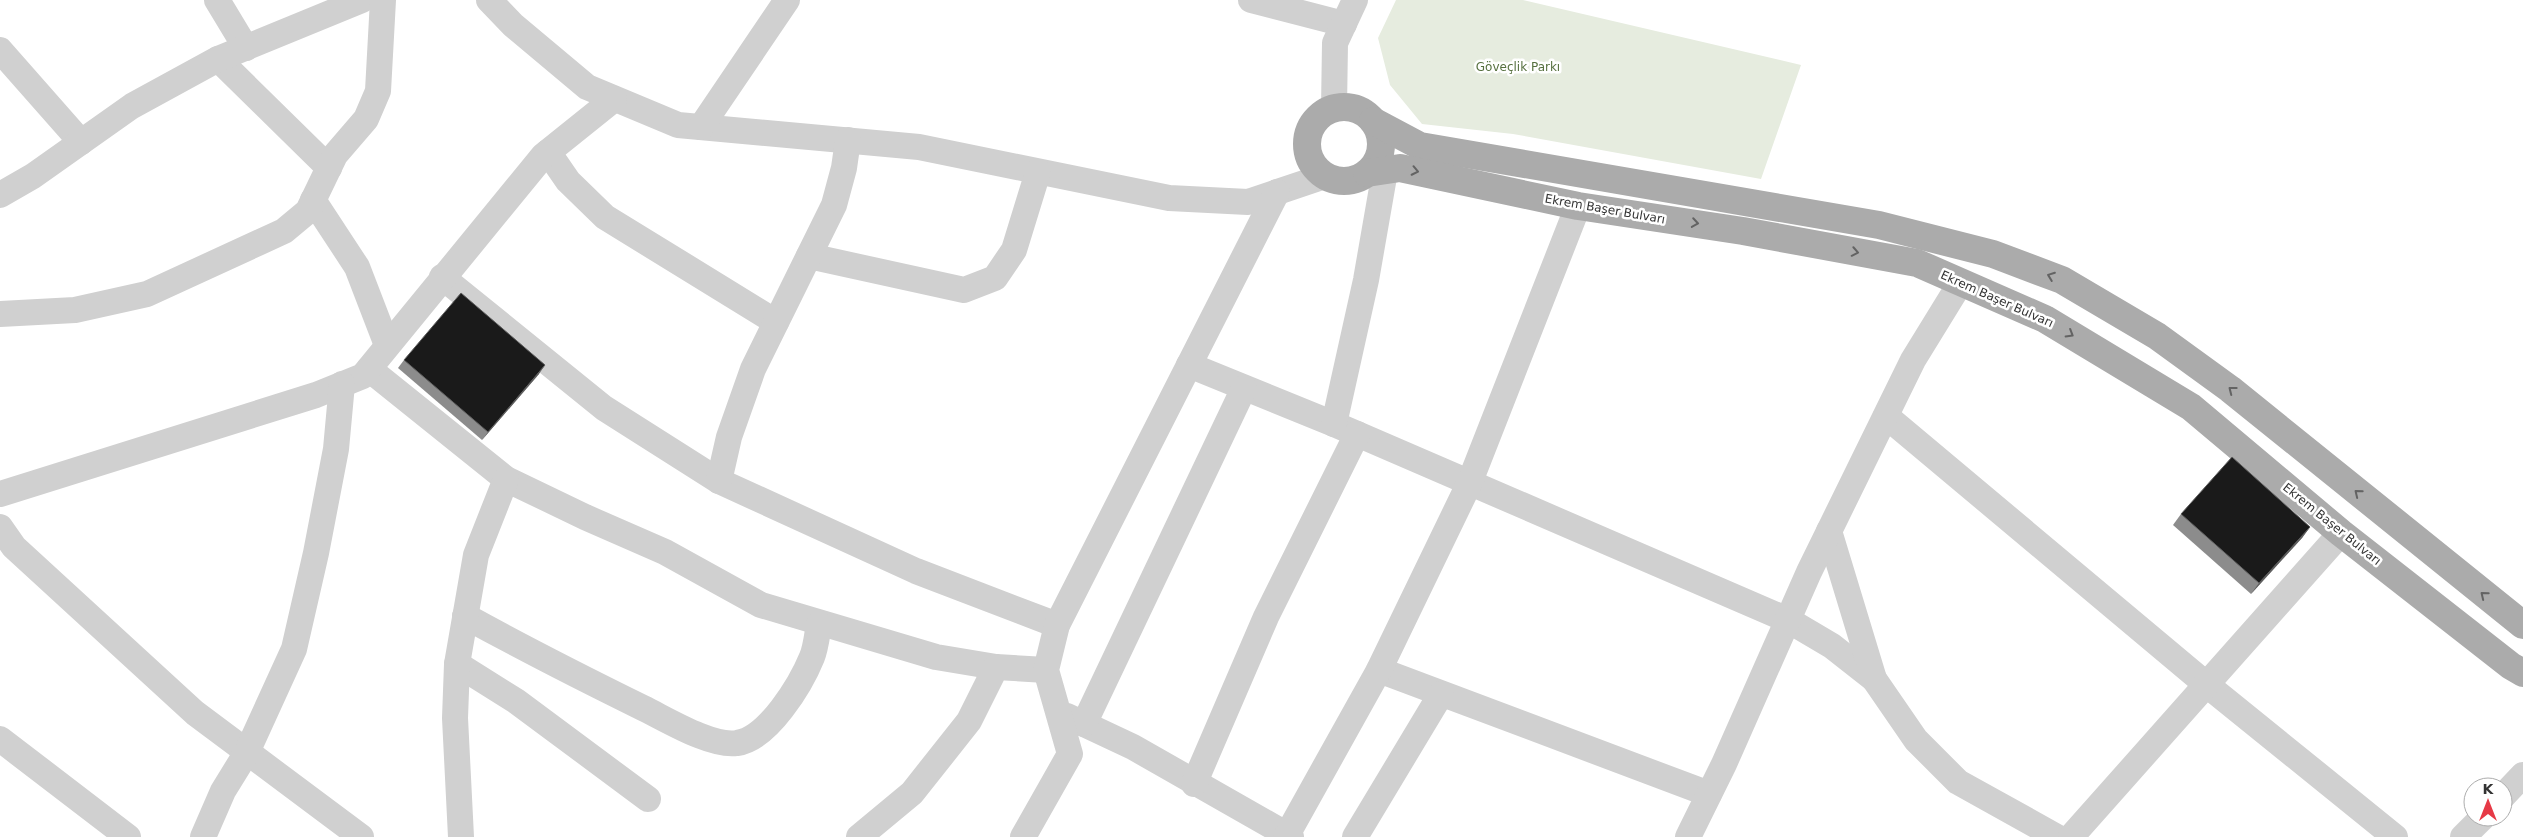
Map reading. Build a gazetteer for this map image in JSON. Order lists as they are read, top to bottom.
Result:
{
  "streets": {
    "main road": ["Ekrem Başer Bulvarı"]
  },
  "parks": ["Göveçlik Parkı"],
  "north": "top"
}
